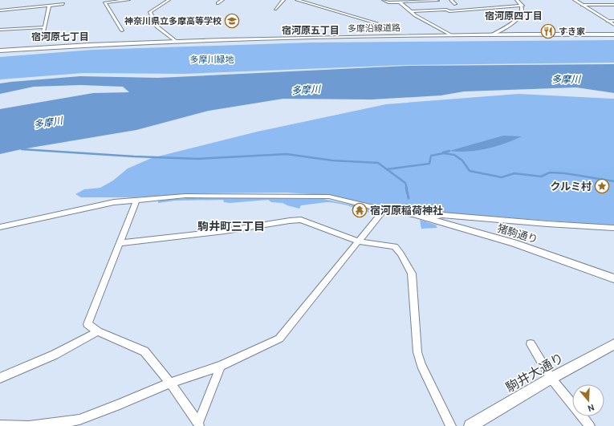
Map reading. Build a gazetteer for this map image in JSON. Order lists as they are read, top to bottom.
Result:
{
  "streets": {
    "main road": ["多摩沿線道路"],
    "street": ["猪駒通り", "駒井大通り"]
  },
  "districts": [
    "宿河原四丁目",
    "宿河原五丁目",
    "宿河原七丁目",
    "駒井町三丁目"
  ],
  "water": ["多摩川"],
  "parks": ["多摩川緑地"],
  "places": {
    "school or university": ["神奈川県立多摩高等学校"],
    "restaurant": ["すき家"],
    "place": ["クルミ村"],
    "temple": ["宿河原稲荷神社"]
  },
  "north": "bottom"
}
